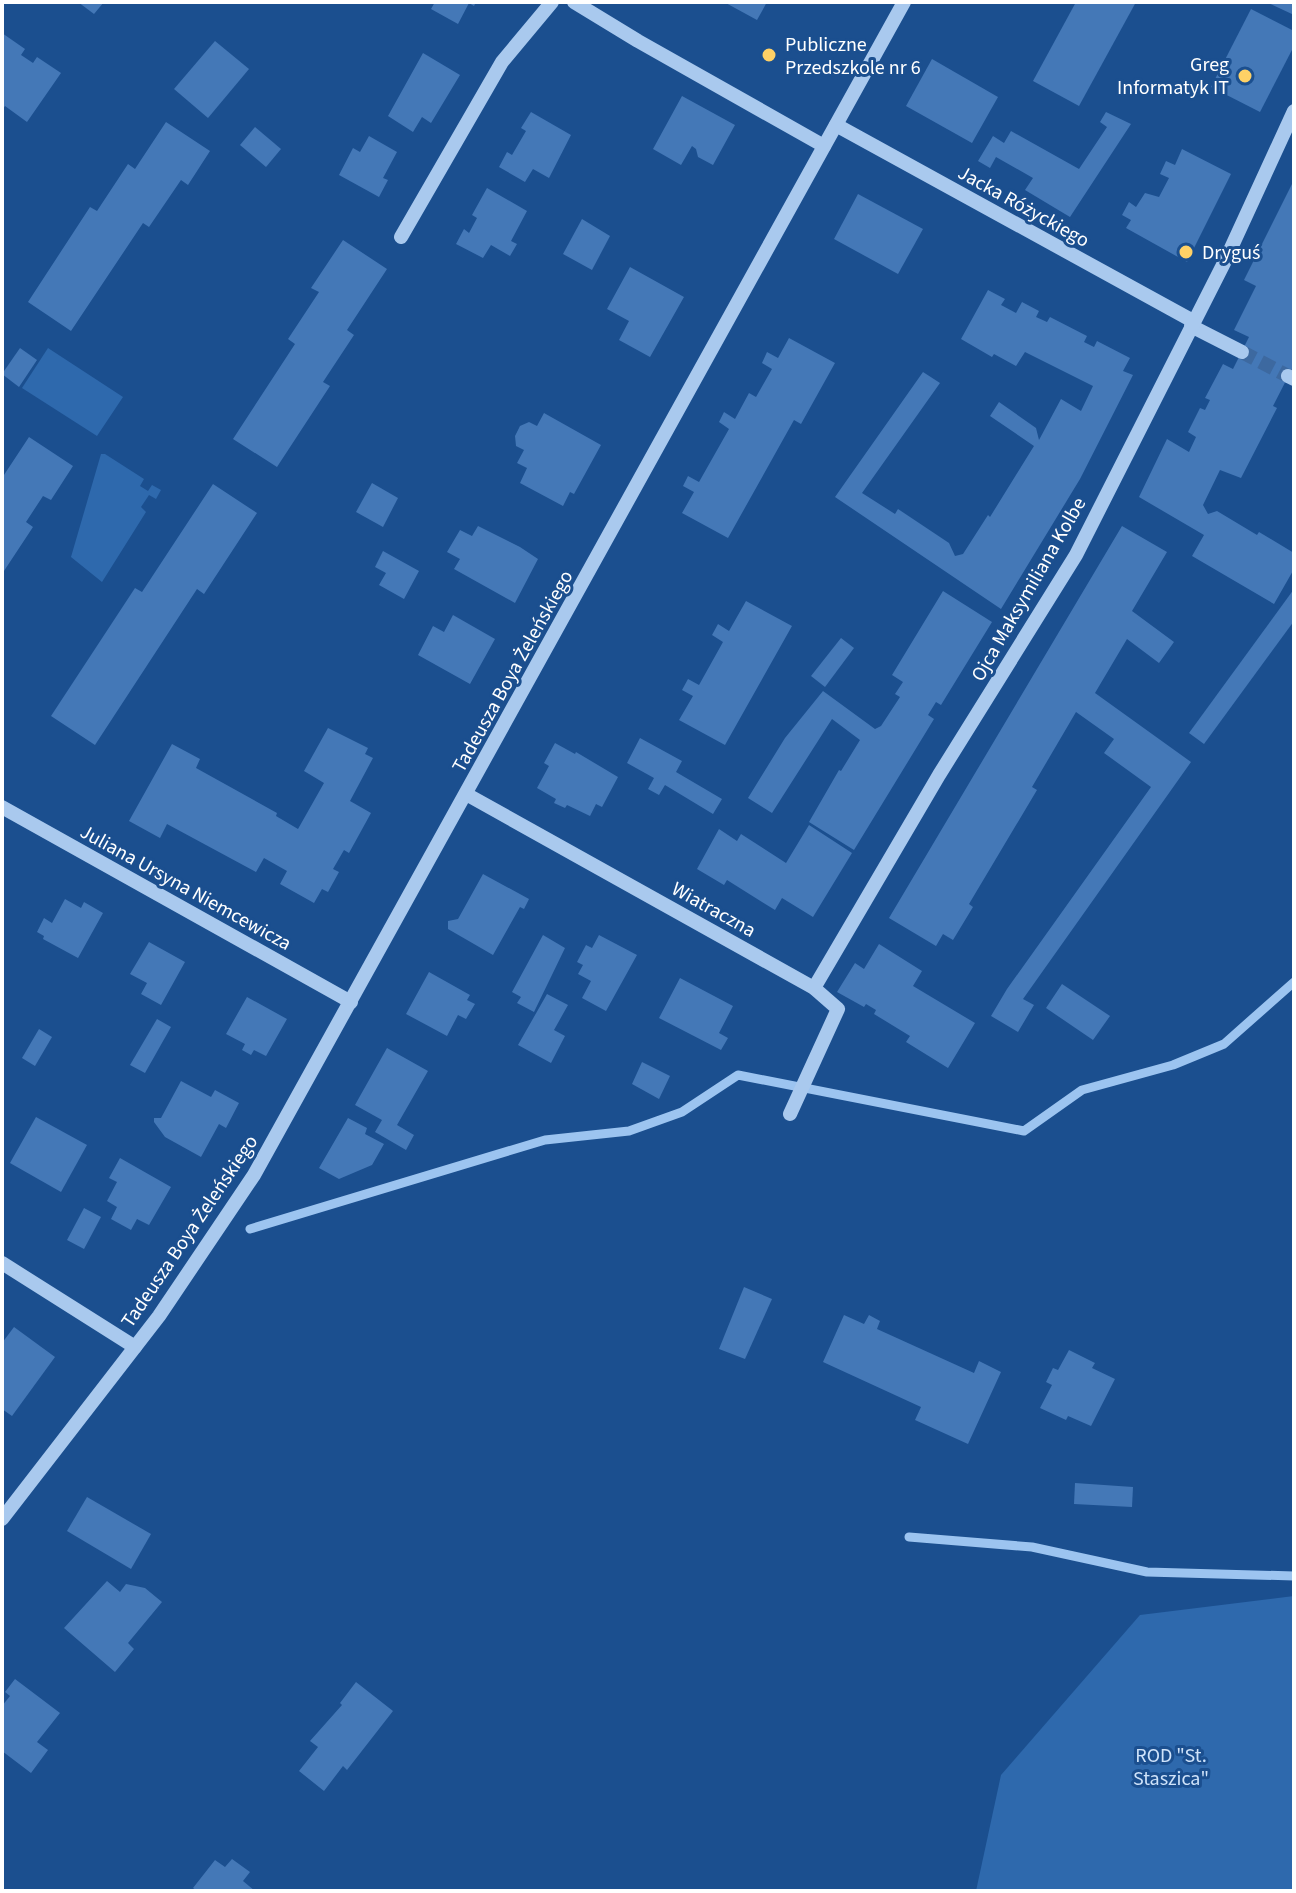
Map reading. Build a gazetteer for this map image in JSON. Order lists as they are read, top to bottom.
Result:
{
  "streets": {
    "street": [
      "Jacka Różyckiego",
      "Ojca Maksymiliana Kolbe",
      "Tadeusza Boya Żeleńskiego",
      "Juliana Ursyna Niemcewicza",
      "Wiatraczna"
    ]
  },
  "crossings": [
    ["Jacka Różyckiego", "Ojca Maksymiliana Kolbe"],
    ["Jacka Różyckiego", "Tadeusza Boya Żeleńskiego"],
    ["Ojca Maksymiliana Kolbe", "Wiatraczna"],
    ["Tadeusza Boya Żeleńskiego", "Juliana Ursyna Niemcewicza"],
    ["Tadeusza Boya Żeleńskiego", "Wiatraczna"]
  ],
  "parks": ["ROD \"St. Staszica\""],
  "places": ["Publiczne Przedszkole nr 6", "Greg Informatyk IT", "Dryguś"]
}
